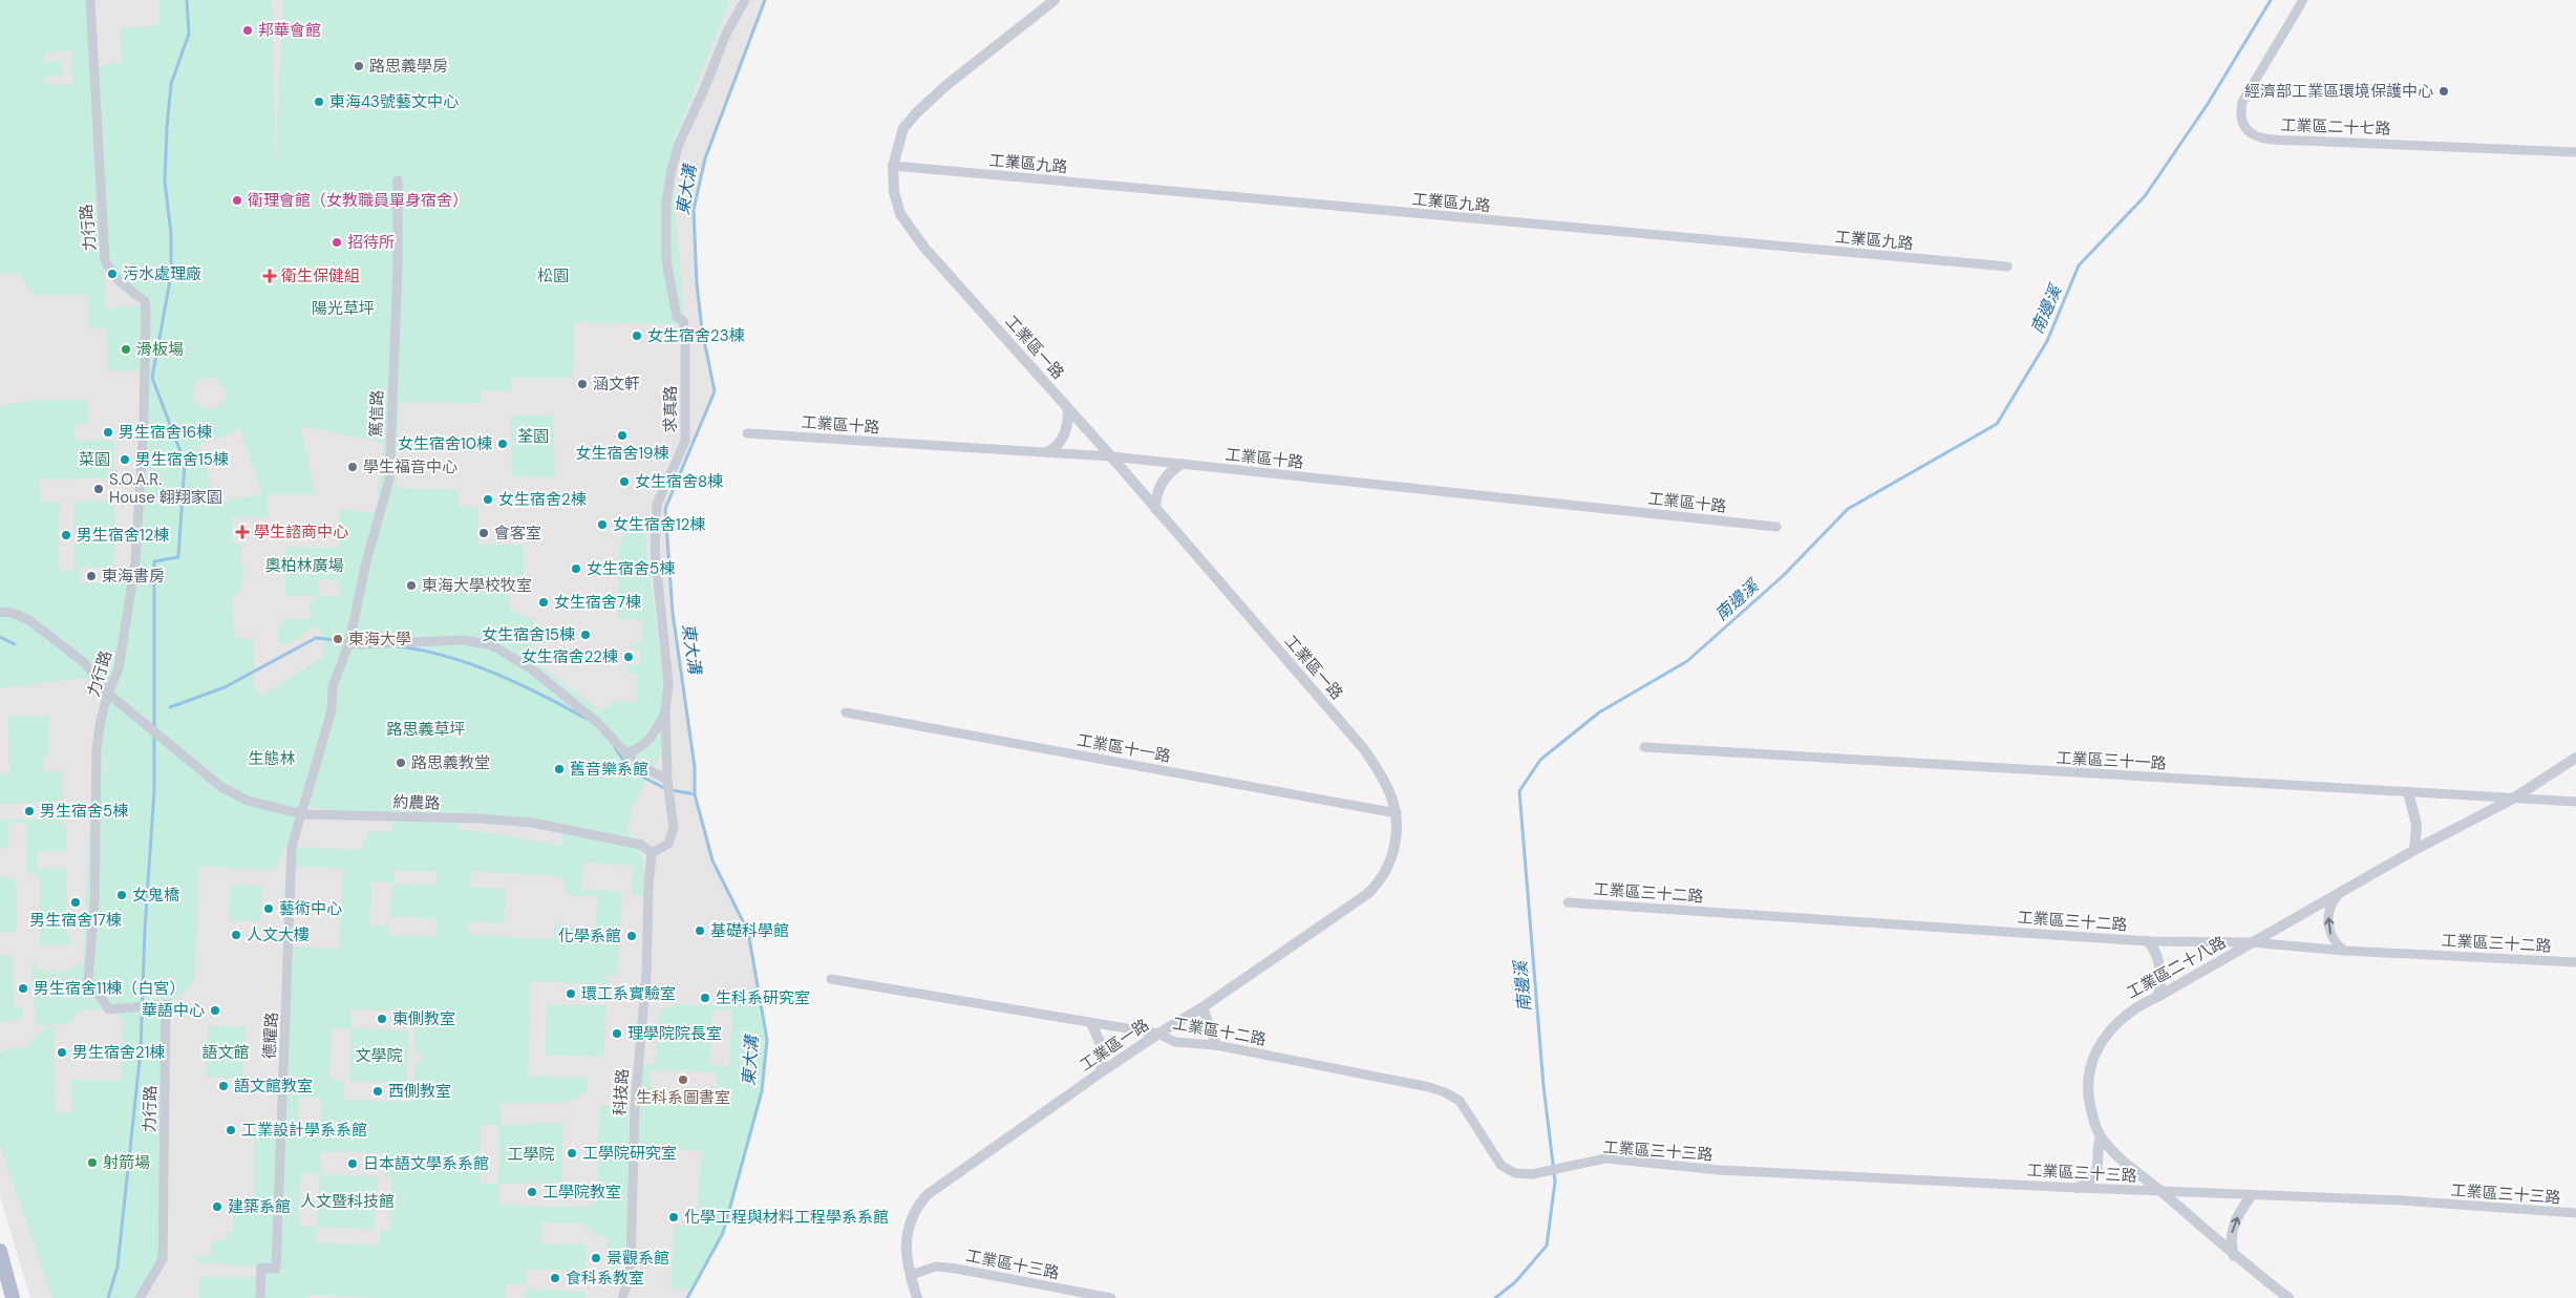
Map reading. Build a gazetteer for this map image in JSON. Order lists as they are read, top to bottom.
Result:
{
  "streets": {
    "street": [
      "工業區二十七路",
      "工業區九路",
      "力行路",
      "工業區一路",
      "求真路",
      "篤信路",
      "工業區十路",
      "工業區十一路",
      "工業區三十一路",
      "約農路",
      "工業區三十二路",
      "工業區二十八路",
      "工業區十二路",
      "德耀路",
      "科技路",
      "工業區三十三路",
      "工業區十三路"
    ]
  },
  "crossings": [
    ["工業區九路", "工業區一路"],
    ["力行路", "約農路"],
    ["工業區一路", "工業區十路"],
    ["工業區一路", "工業區十一路"],
    ["工業區一路", "工業區十二路"],
    ["工業區一路", "工業區十三路"],
    ["求真路", "約農路"],
    ["求真路", "科技路"],
    ["篤信路", "約農路"],
    ["篤信路", "德耀路"],
    ["工業區三十一路", "工業區二十八路"],
    ["約農路", "德耀路"],
    ["約農路", "科技路"],
    ["工業區三十二路", "工業區二十八路"],
    ["工業區二十八路", "工業區三十三路"],
    ["工業區十二路", "工業區三十三路"]
  ],
  "water": ["東大溝", "南邊溪"],
  "parks": [
    "松園",
    "陽光草坪",
    "荃園",
    "菜園",
    "奧柏林廣場",
    "路思義草坪",
    "生態林",
    "語文館",
    "文學院",
    "工學院",
    "人文暨科技館"
  ],
  "places": {
    "other": [
      "邦華會館",
      "路思義學房",
      "經濟部工業區環境保護中心",
      "東海43號藝文中心",
      "衛理會館（女教職員單身宿舍）",
      "招待所",
      "污水處理廠",
      "女生宿舍23棟",
      "滑板場",
      "涵文軒",
      "男生宿舍16棟",
      "女生宿舍19棟",
      "女生宿舍10棟",
      "男生宿舍15棟",
      "學生福音中心",
      "女生宿舍8棟",
      "S.O.A.R. House 翱翔家園",
      "女生宿舍2棟",
      "女生宿舍12棟",
      "會客室",
      "男生宿舍12棟",
      "女生宿舍5棟",
      "東海書房",
      "東海大學校牧室",
      "女生宿舍7棟",
      "女生宿舍15棟",
      "東海大學",
      "女生宿舍22棟",
      "路思義教堂",
      "舊音樂系館",
      "男生宿舍5棟",
      "女鬼橋",
      "男生宿舍17棟",
      "藝術中心",
      "基礎科學館",
      "人文大樓",
      "化學系館",
      "男生宿舍11棟（白宮）",
      "環工系實驗室",
      "生科系研究室",
      "華語中心",
      "東側教室",
      "理學院院長室",
      "男生宿舍21棟",
      "生科系圖書室",
      "語文館教室",
      "西側教室",
      "工業設計學系系館",
      "工學院研究室",
      "射箭場",
      "日本語文學系系館",
      "工學院教室",
      "建築系館",
      "化學工程與材料工程學系系館",
      "景觀系館",
      "食科系教室"
    ],
    "health": ["衛生保健組", "學生諮商中心"]
  }
}
